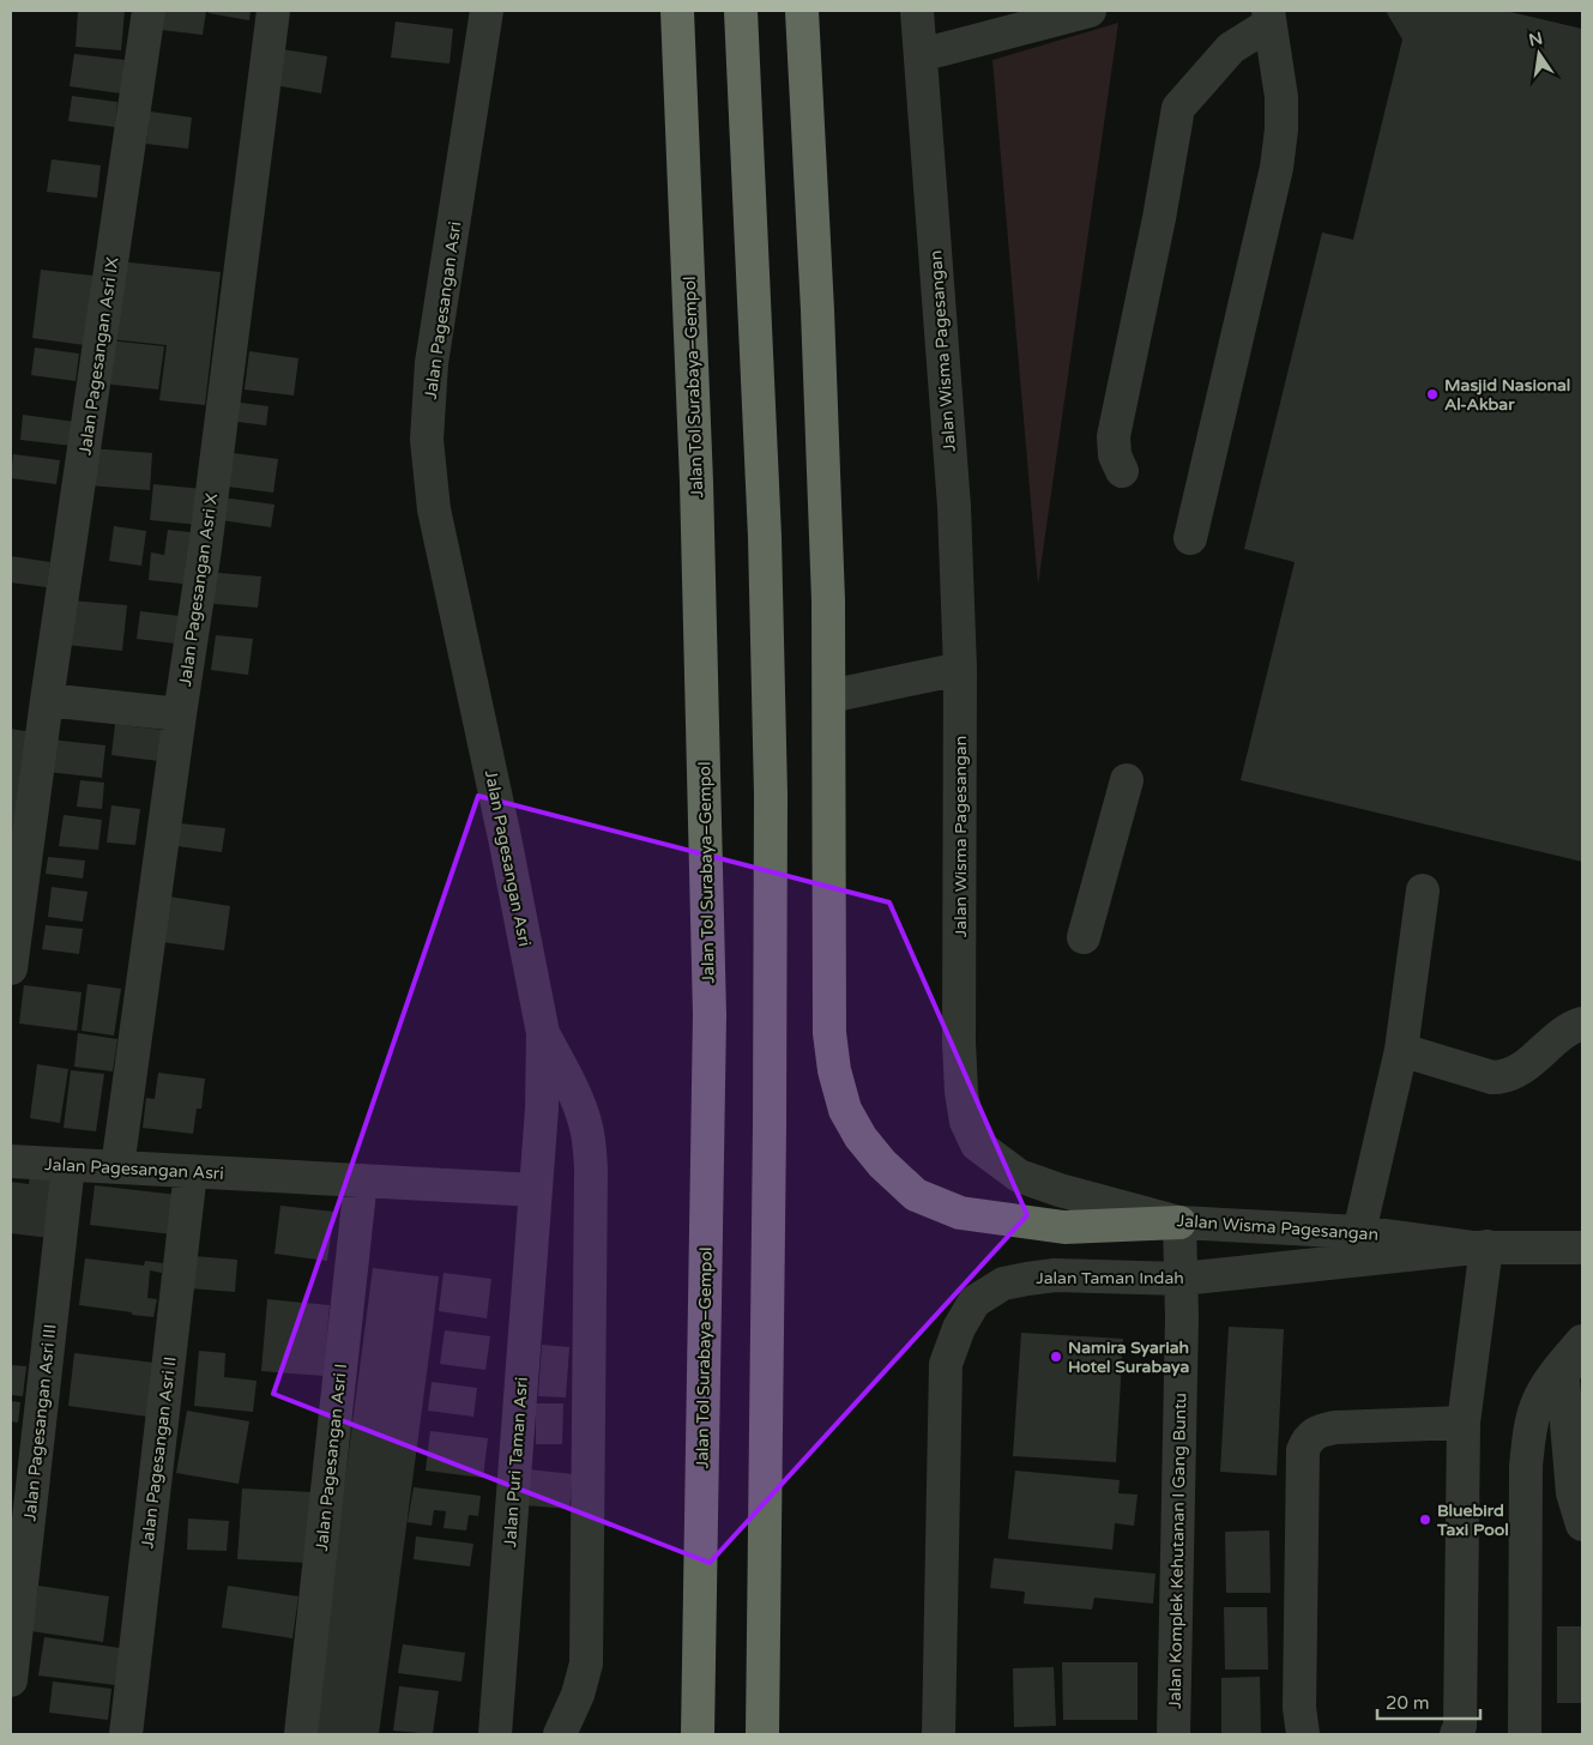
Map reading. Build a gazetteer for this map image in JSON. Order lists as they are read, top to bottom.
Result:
{
  "streets": {
    "highway": ["Jalan Tol Surabaya–Gempol"],
    "street": [
      "Jalan Pagesangan Asri",
      "Jalan Wisma Pagesangan",
      "Jalan Pagesangan Asri IX",
      "Jalan Pagesangan Asri X",
      "Jalan Taman Indah",
      "Jalan Pagesangan Asri III",
      "Jalan Pagesangan Asri II",
      "Jalan Pagesangan Asri I",
      "Jalan Puri Taman Asri",
      "Jalan Komplek Kehutanan I Gang Buntu"
    ]
  },
  "crossings": [
    ["Jalan Pagesangan Asri", "Jalan Pagesangan Asri X"],
    ["Jalan Pagesangan Asri", "Jalan Pagesangan Asri III"],
    ["Jalan Pagesangan Asri", "Jalan Pagesangan Asri II"],
    ["Jalan Pagesangan Asri", "Jalan Pagesangan Asri I"],
    ["Jalan Pagesangan Asri", "Jalan Puri Taman Asri"],
    ["Jalan Wisma Pagesangan", "Jalan Taman Indah"],
    ["Jalan Wisma Pagesangan", "Jalan Komplek Kehutanan I Gang Buntu"],
    ["Jalan Taman Indah", "Jalan Komplek Kehutanan I Gang Buntu"]
  ],
  "places": ["Masjid Nasional Al-Akbar", "Namira Syariah Hotel Surabaya", "Bluebird Taxi Pool"],
  "scale_bar": "20 m",
  "north": "top"
}
